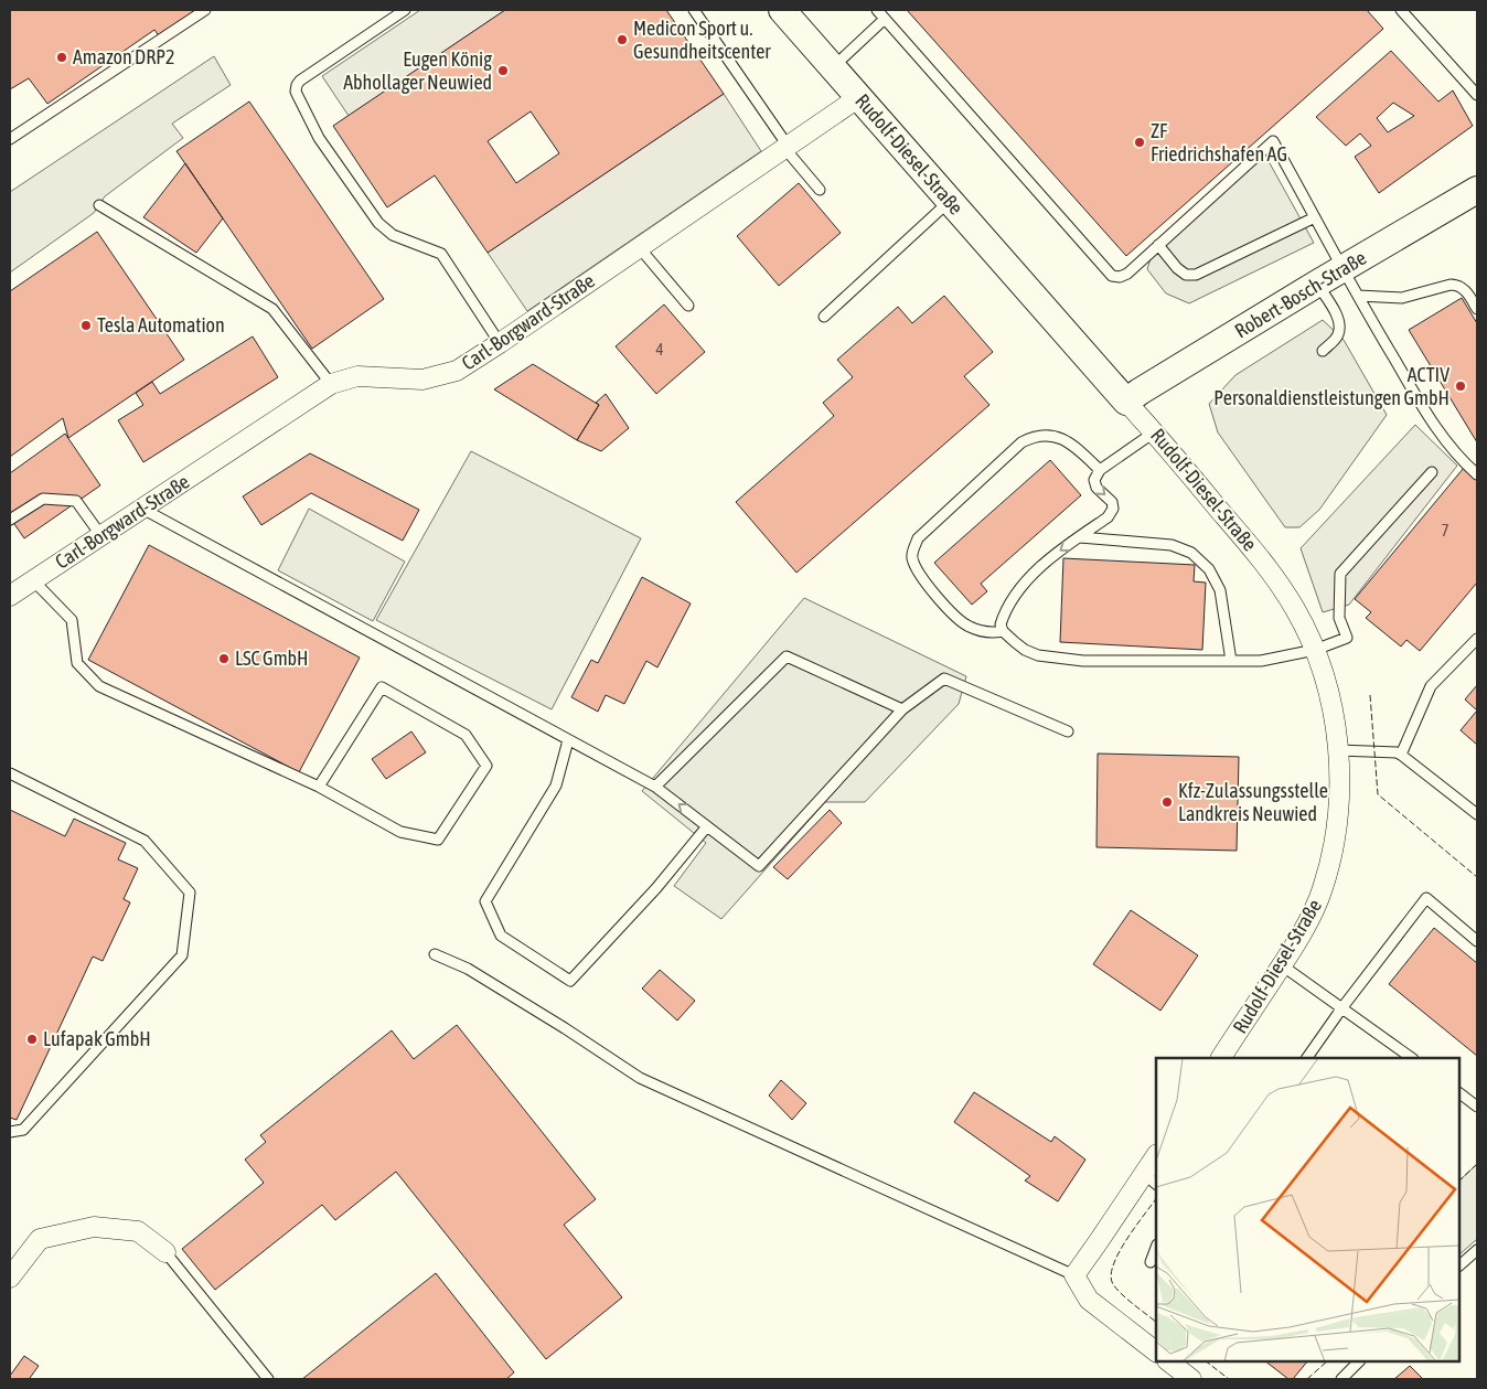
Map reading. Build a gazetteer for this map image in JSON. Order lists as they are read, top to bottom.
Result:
{
  "streets": {
    "street": ["Rudolf-Diesel-Straße", "Robert-Bosch-Straße", "Carl-Borgward-Straße"]
  },
  "crossings": [
    ["Rudolf-Diesel-Straße", "Robert-Bosch-Straße"],
    ["Rudolf-Diesel-Straße", "Carl-Borgward-Straße"]
  ],
  "places": [
    "Medicon Sport u. Gesundheitscenter",
    "Amazon DRP2",
    "Eugen König Abhollager Neuwied",
    "ZF Friedrichshafen AG",
    "Tesla Automation",
    "ACTIV Personaldienstleistungen GmbH",
    "LSC GmbH",
    "Kfz-Zulassungsstelle Landkreis Neuwied",
    "Lufapak GmbH"
  ],
  "house_numbers": ["4", "7"]
}
